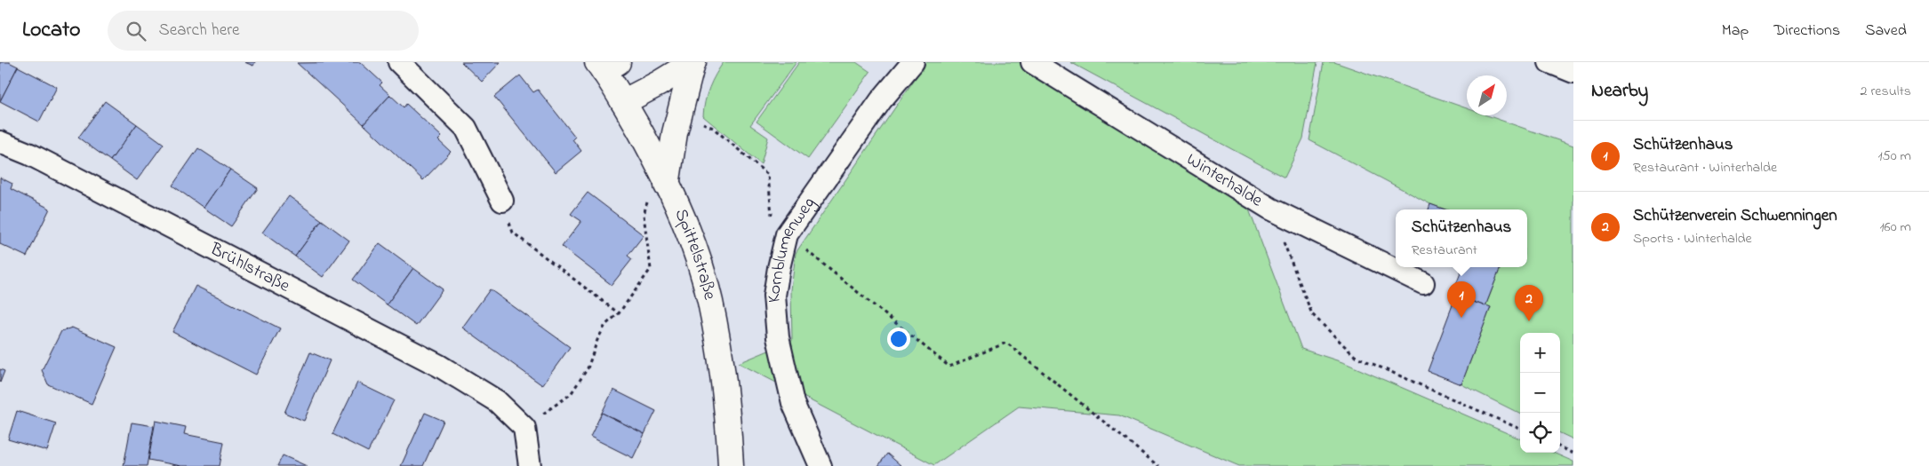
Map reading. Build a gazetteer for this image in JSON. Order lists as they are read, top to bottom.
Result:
{
  "streets": {
    "main road": ["Spittelstraße"],
    "street": ["Winterhalde", "Kornblumenweg", "Brühlstraße"]
  },
  "north": "top right",
  "page": {
    "header": "Locato",
    "search": "Search here",
    "nav": ["Map", "Directions", "Saved"],
    "heading": ["Nearby", "2 results"],
    "list": [
      {
        "mark": "1",
        "name": "Schützenhaus",
        "note": "Restaurant · Winterhalde",
        "value": "150 m"
      },
      {
        "mark": "2",
        "name": "Schützenverein Schwenningen",
        "note": "Sports · Winterhalde",
        "value": "160 m"
      }
    ],
    "popup": ["Schützenhaus", "Restaurant"],
    "pins": ["1", "2"],
    "map_buttons": ["+", "−"]
  }
}
